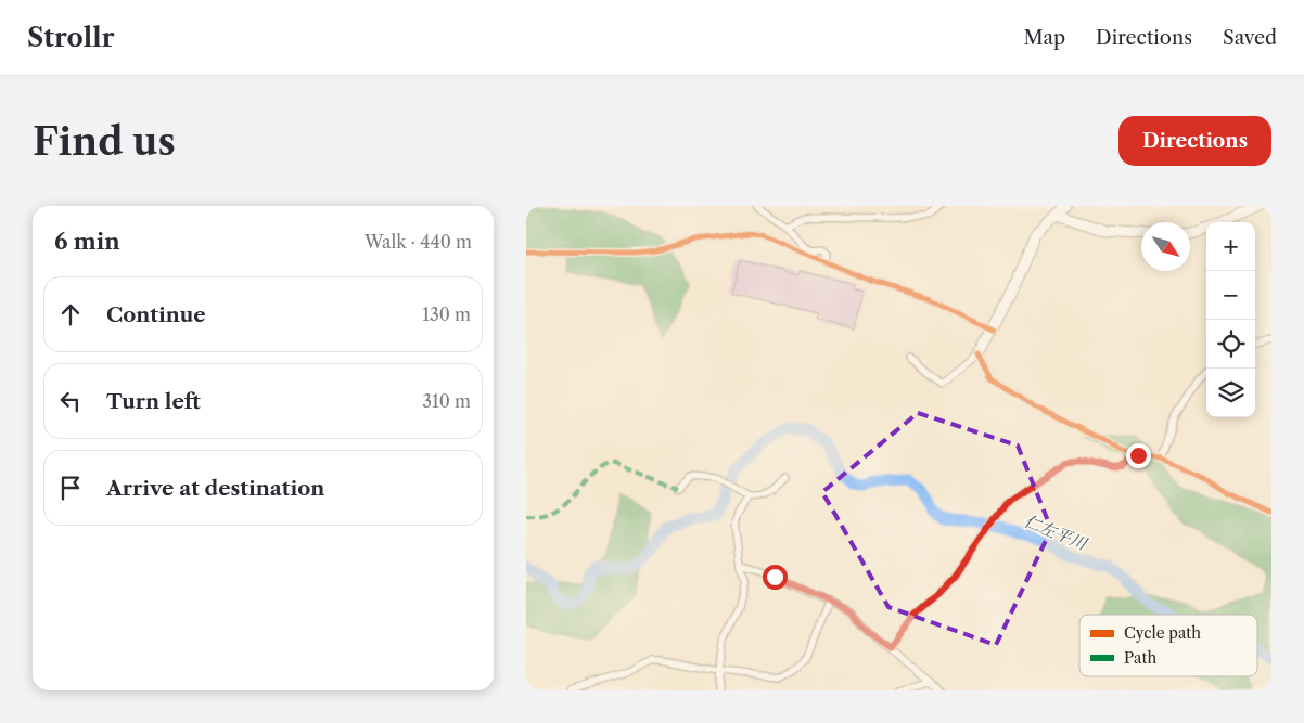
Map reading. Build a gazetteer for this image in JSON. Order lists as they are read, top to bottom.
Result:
{
  "water": ["仁左平川"],
  "legend": ["Cycle path", "Path"],
  "north": "bottom right",
  "page": {
    "header": "Strollr",
    "nav": ["Map", "Directions", "Saved"],
    "buttons": "Directions",
    "title": "Find us",
    "heading": ["6 min", "Walk · 440 m"],
    "map_buttons": ["+", "−"],
    "list": [
      ["Continue", "130 m"],
      ["Turn left", "310 m"],
      "Arrive at destination"
    ]
  }
}
